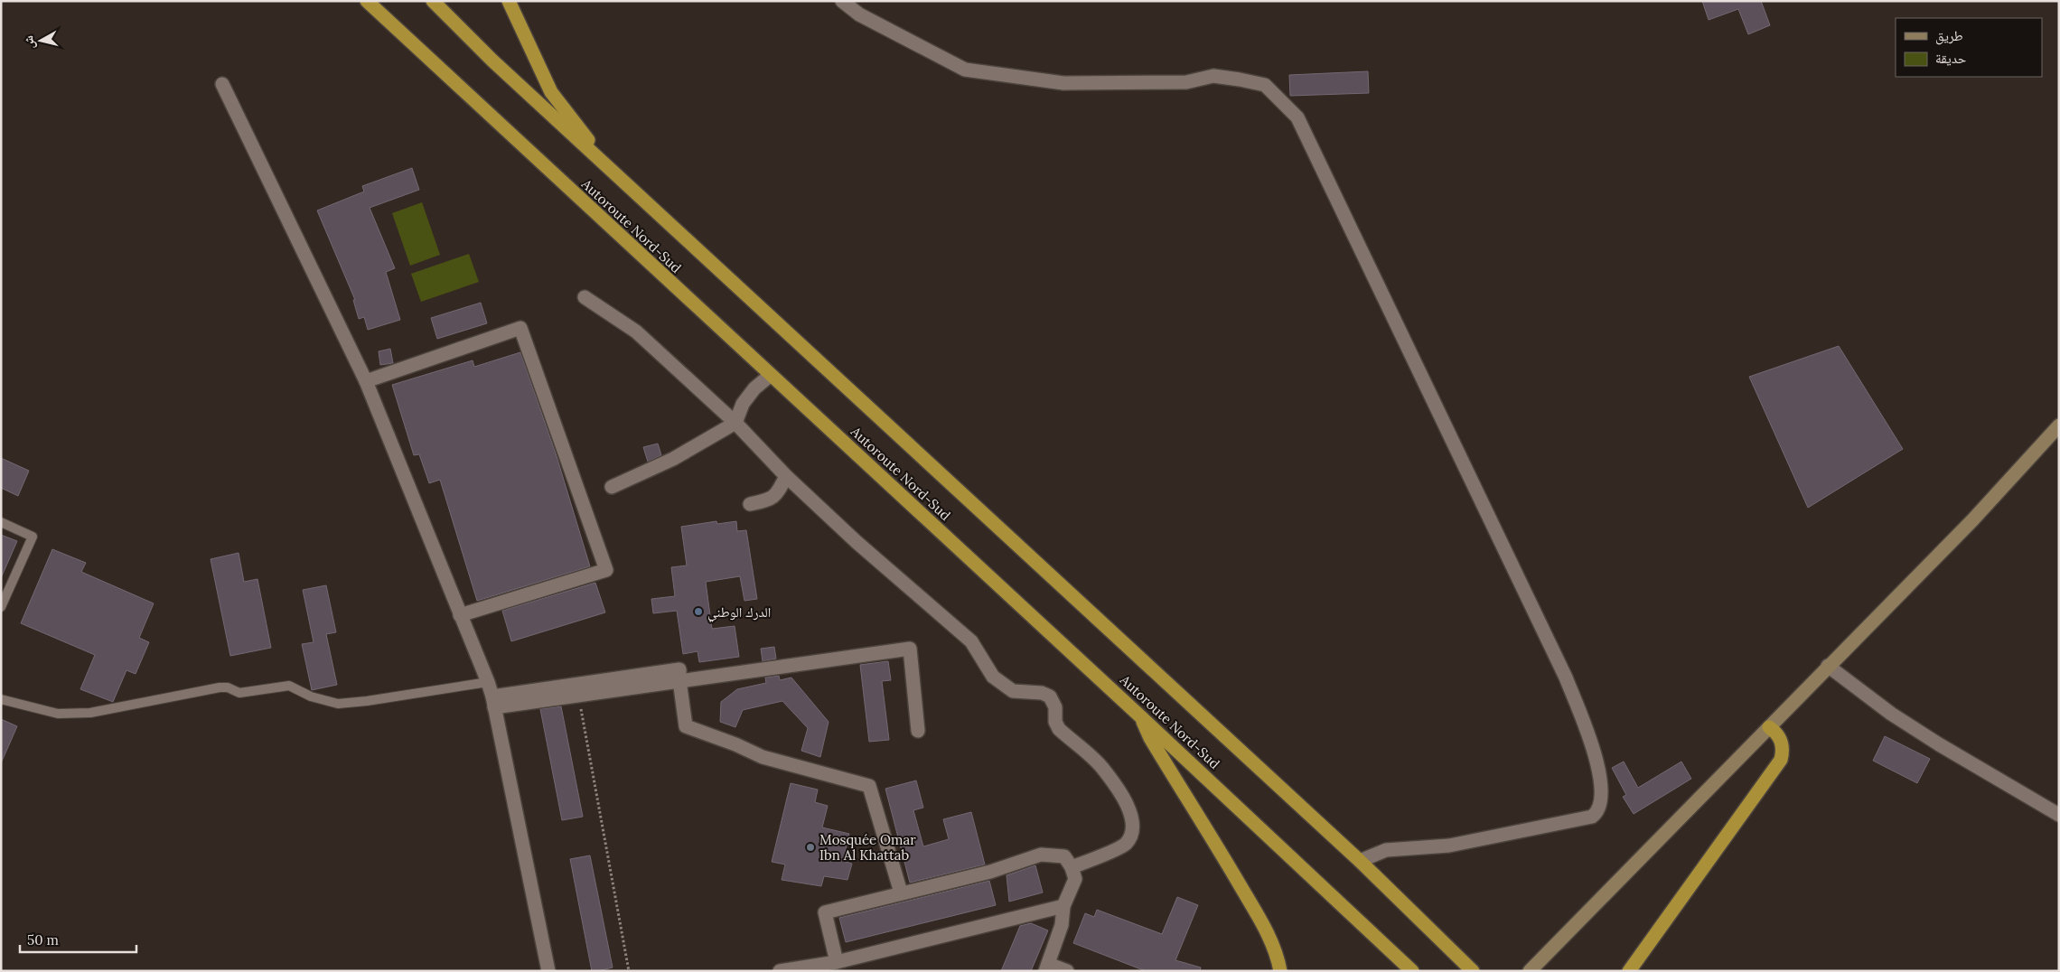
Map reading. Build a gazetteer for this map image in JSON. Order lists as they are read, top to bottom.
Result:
{
  "streets": {
    "highway": ["Autoroute Nord-Sud"]
  },
  "places": ["الدرك الوطني", "Mosquée Omar Ibn Al Khattab"],
  "legend": ["طريق", "حديقة"],
  "scale_bar": "50 m",
  "north": "left"
}
